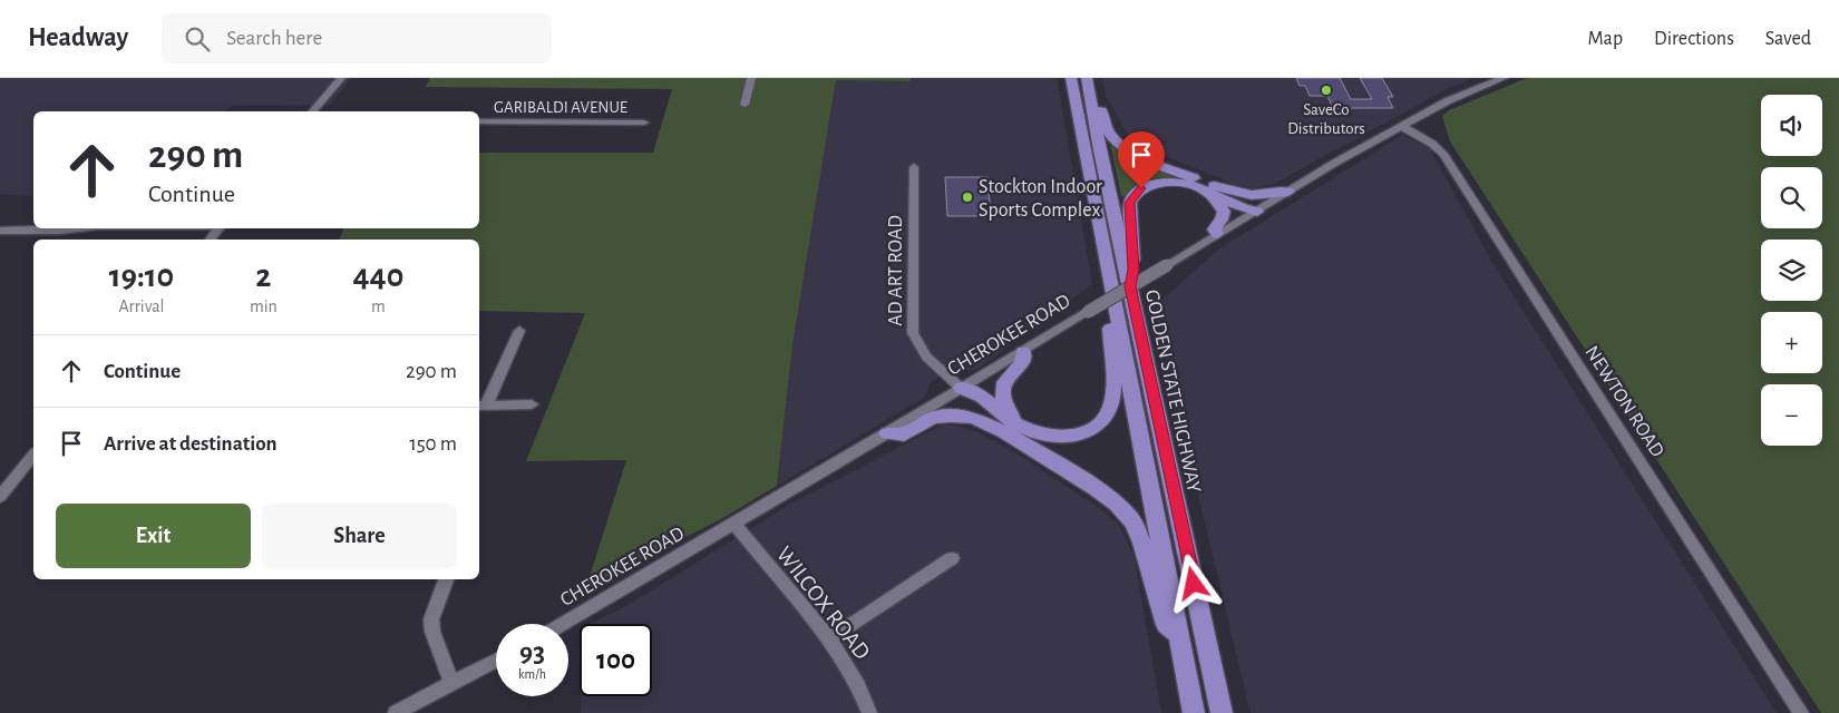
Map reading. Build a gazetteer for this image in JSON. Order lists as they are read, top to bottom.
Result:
{
  "streets": {
    "highway": ["GOLDEN STATE HIGHWAY"],
    "street": [
      "GARIBALDI AVENUE",
      "AD ART ROAD",
      "CHEROKEE ROAD",
      "NEWTON ROAD",
      "WILCOX ROAD"
    ]
  },
  "crossings": [
    ["AD ART ROAD", "CHEROKEE ROAD"],
    ["CHEROKEE ROAD", "NEWTON ROAD"],
    ["CHEROKEE ROAD", "WILCOX ROAD"]
  ],
  "places": ["SaveCo Distributors", "Stockton Indoor Sports Complex"],
  "page": {
    "header": "Headway",
    "search": "Search here",
    "nav": ["Map", "Directions", "Saved"],
    "map_buttons": ["+", "−"],
    "turn": ["290 m", "Continue"],
    "eta": [
      "19:10",
      "Arrival",
      "2",
      "min",
      "440",
      "m"
    ],
    "list": [
      {
        "name": "Continue",
        "value": "290 m"
      },
      {
        "name": "Arrive at destination",
        "value": "150 m"
      }
    ],
    "buttons": ["Exit", "Share"],
    "speed": "93 km/h",
    "limit": "100"
  }
}
